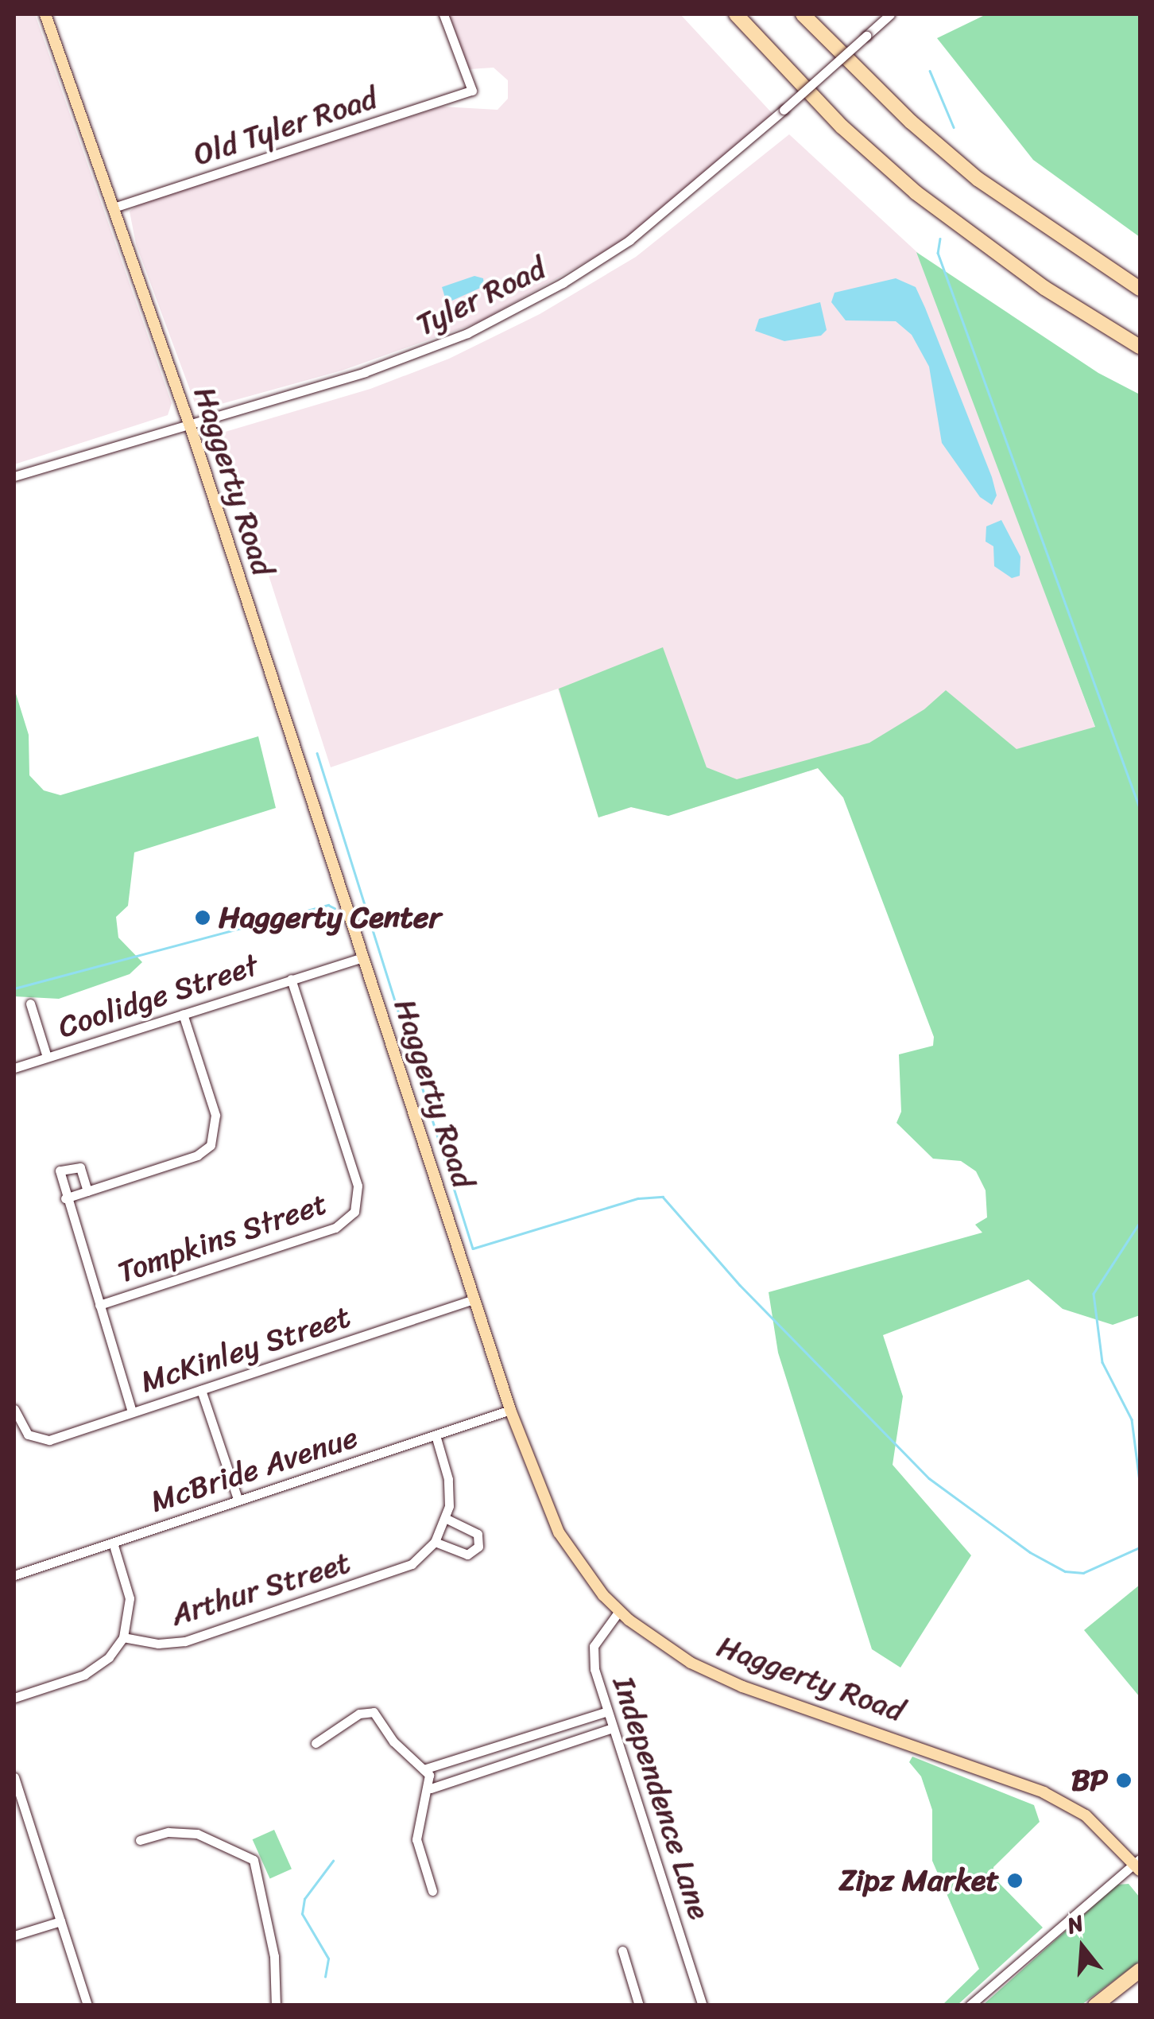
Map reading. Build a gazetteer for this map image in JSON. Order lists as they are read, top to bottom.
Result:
{
  "streets": {
    "main road": ["Haggerty Road"],
    "street": [
      "Old Tyler Road",
      "Tyler Road",
      "Coolidge Street",
      "Tompkins Street",
      "McKinley Street",
      "McBride Avenue",
      "Arthur Street",
      "Independence Lane"
    ]
  },
  "crossings": [
    ["Old Tyler Road", "Haggerty Road"],
    ["Tyler Road", "Haggerty Road"],
    ["Haggerty Road", "Coolidge Street"],
    ["Haggerty Road", "McKinley Street"],
    ["Haggerty Road", "McBride Avenue"],
    ["Haggerty Road", "Independence Lane"],
    ["Coolidge Street", "Tompkins Street"],
    ["McBride Avenue", "Arthur Street"]
  ],
  "places": ["Haggerty Center", "BP", "Zipz Market"],
  "north": "top"
}
